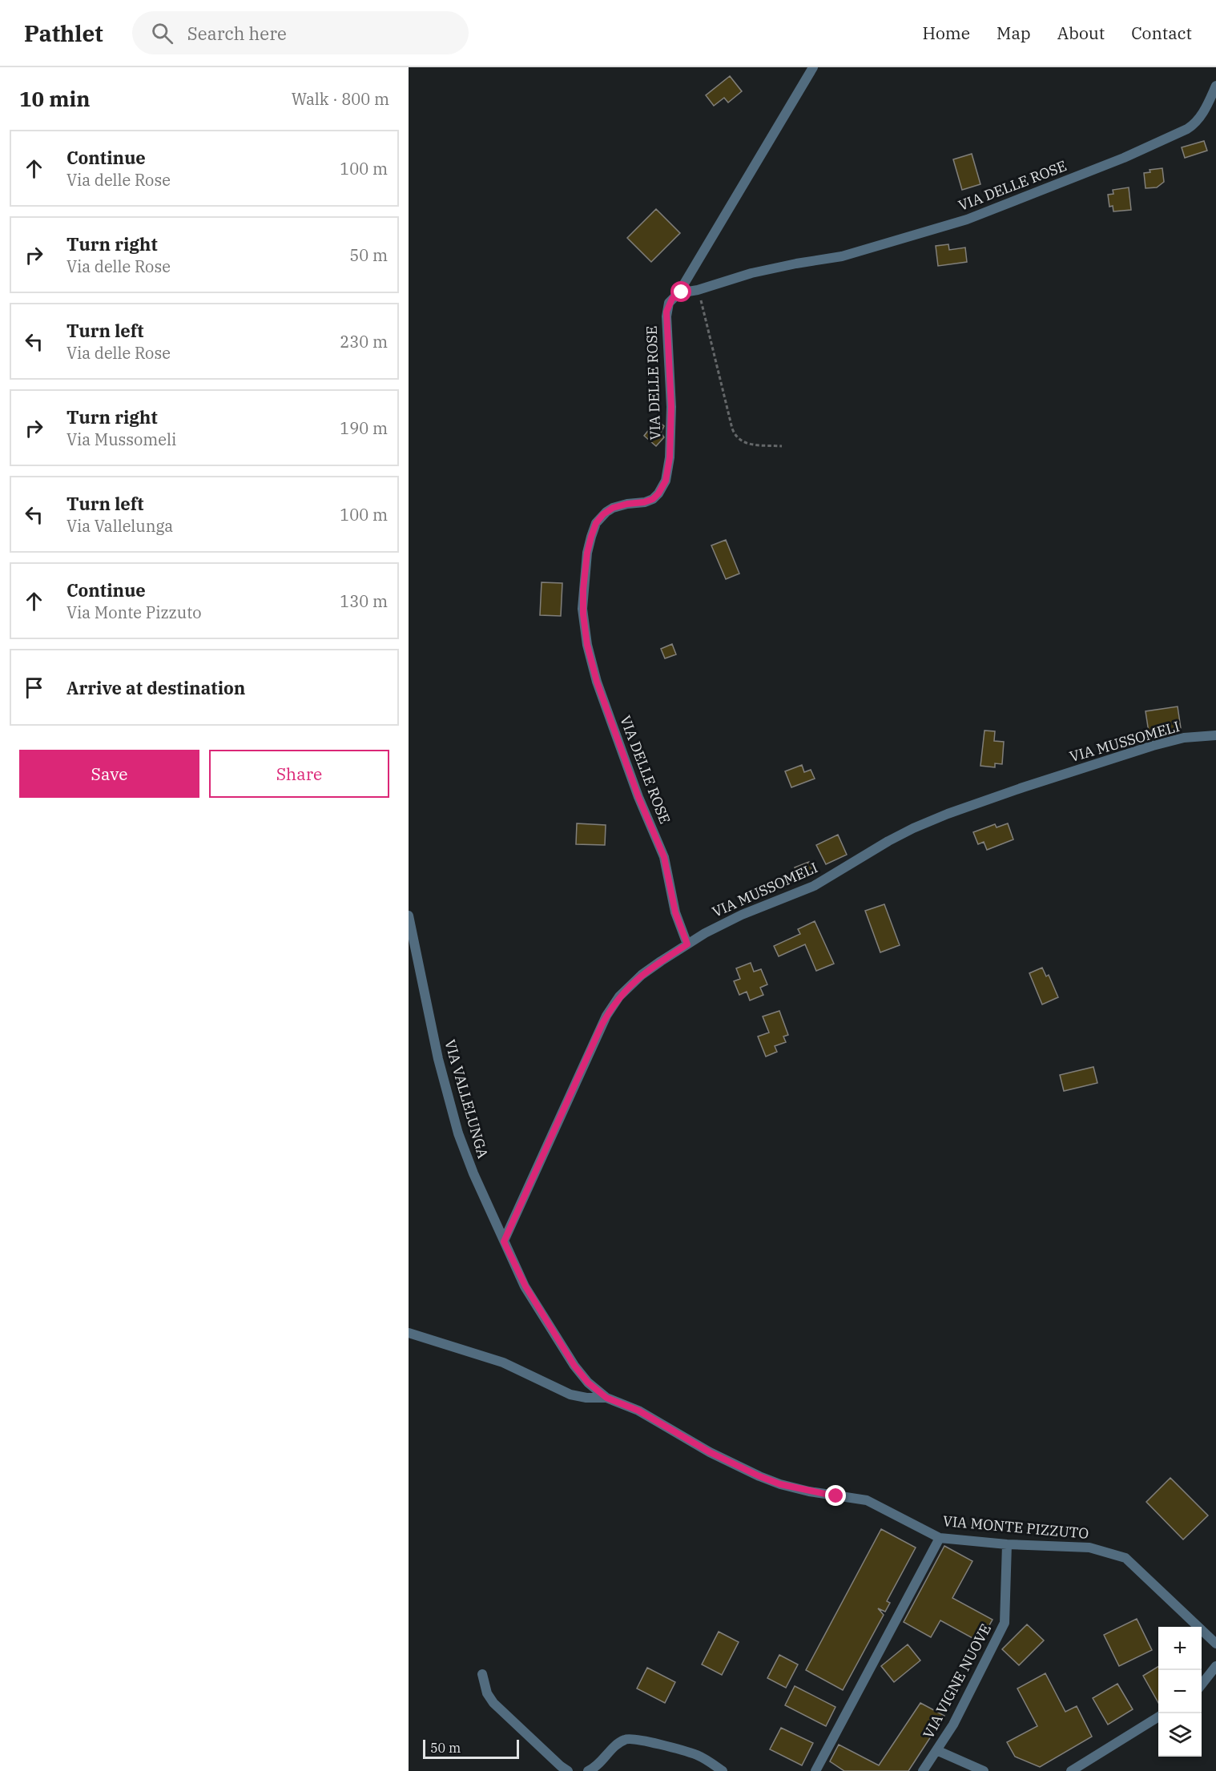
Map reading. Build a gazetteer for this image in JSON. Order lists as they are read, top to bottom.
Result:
{
  "streets": {
    "street": [
      "VIA DELLE ROSE",
      "VIA MUSSOMELI",
      "VIA VALLELUNGA",
      "VIA MONTE PIZZUTO",
      "VIA VIGNE NUOVE"
    ]
  },
  "crossings": [
    ["VIA DELLE ROSE", "VIA MUSSOMELI"],
    ["VIA MUSSOMELI", "VIA VALLELUNGA"],
    ["VIA VALLELUNGA", "VIA MONTE PIZZUTO"],
    ["VIA MONTE PIZZUTO", "VIA VIGNE NUOVE"]
  ],
  "scale_bar": "50 m",
  "page": {
    "header": "Pathlet",
    "search": "Search here",
    "nav": [
      "Home",
      "Map",
      "About",
      "Contact"
    ],
    "heading": ["10 min", "Walk · 800 m"],
    "list": [
      ["Continue", "Via delle Rose", "100 m"],
      ["Turn right", "Via delle Rose", "50 m"],
      ["Turn left", "Via delle Rose", "230 m"],
      ["Turn right", "Via Mussomeli", "190 m"],
      ["Turn left", "Via Vallelunga", "100 m"],
      ["Continue", "Via Monte Pizzuto", "130 m"],
      "Arrive at destination"
    ],
    "buttons": ["Save", "Share"],
    "map_buttons": ["+", "−"],
    "scale": "50 m"
  }
}
